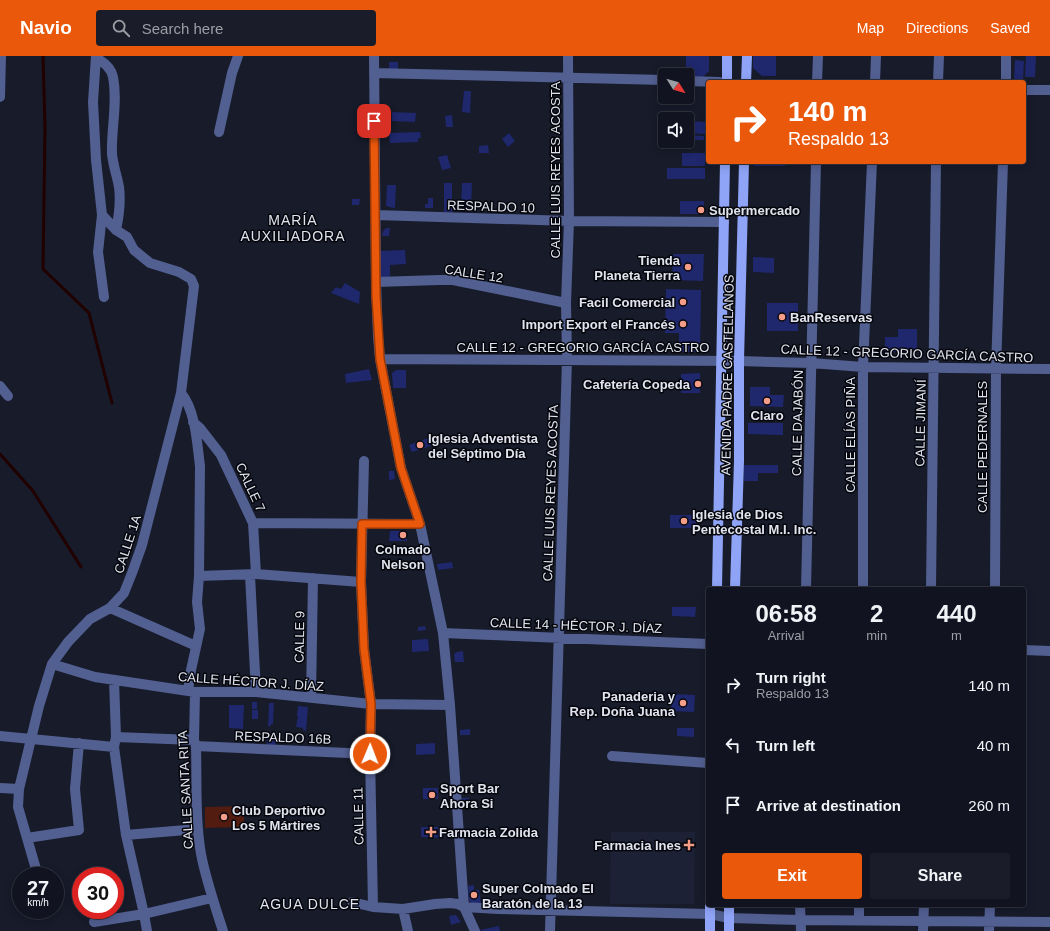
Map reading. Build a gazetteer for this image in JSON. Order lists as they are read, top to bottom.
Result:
{
  "streets": {
    "main road": ["AVENIDA PADRE CASTELLANOS"],
    "street": [
      "CALLE LUIS REYES ACOSTA",
      "RESPALDO 10",
      "CALLE 12",
      "CALLE 12 - GREGORIO GARCÍA CASTRO",
      "CALLE DAJABÓN",
      "CALLE JIMANÍ",
      "CALLE ELÍAS PIÑA",
      "CALLE PEDERNALES",
      "CALLE 7",
      "CALLE 1A",
      "CALLE 14 - HÉCTOR J. DÍAZ",
      "CALLE 9",
      "CALLE HÉCTOR J. DÍAZ",
      "RESPALDO 16B",
      "CALLE SANTA RITA",
      "CALLE 11"
    ]
  },
  "crossings": [
    ["CALLE LUIS REYES ACOSTA", "RESPALDO 10"],
    ["CALLE LUIS REYES ACOSTA", "CALLE 12"],
    ["CALLE LUIS REYES ACOSTA", "CALLE 12 - GREGORIO GARCÍA CASTRO"],
    ["CALLE LUIS REYES ACOSTA", "CALLE 14 - HÉCTOR J. DÍAZ"],
    ["RESPALDO 10", "AVENIDA PADRE CASTELLANOS"],
    ["CALLE 12 - GREGORIO GARCÍA CASTRO", "AVENIDA PADRE CASTELLANOS"],
    ["CALLE 12 - GREGORIO GARCÍA CASTRO", "CALLE DAJABÓN"],
    ["CALLE 12 - GREGORIO GARCÍA CASTRO", "CALLE JIMANÍ"],
    ["CALLE 12 - GREGORIO GARCÍA CASTRO", "CALLE ELÍAS PIÑA"],
    ["CALLE 12 - GREGORIO GARCÍA CASTRO", "CALLE PEDERNALES"],
    ["CALLE 7", "CALLE HÉCTOR J. DÍAZ"],
    ["CALLE 7", "CALLE SANTA RITA"],
    ["CALLE 1A", "CALLE HÉCTOR J. DÍAZ"],
    ["CALLE 1A", "RESPALDO 16B"],
    ["CALLE 9", "CALLE HÉCTOR J. DÍAZ"],
    ["CALLE HÉCTOR J. DÍAZ", "CALLE SANTA RITA"],
    ["CALLE HÉCTOR J. DÍAZ", "CALLE 11"],
    ["RESPALDO 16B", "CALLE SANTA RITA"],
    ["RESPALDO 16B", "CALLE 11"]
  ],
  "districts": ["MARÍA AUXILIADORA", "AGUA DULCE"],
  "places": {
    "other": [
      "Supermercado",
      "Tienda Planeta Tierra",
      "Facil Comercial",
      "BanReservas",
      "Import Export el Francés",
      "Cafetería Copeda",
      "Claro",
      "Iglesia Adventista del Séptimo Día",
      "Iglesia de Dios Pentecostal M.I. Inc.",
      "Colmado Nelson",
      "Panaderia y Rep. Doña Juana",
      "Sport Bar Ahora Si",
      "Club Deportivo Los 5 Mártires",
      "Super Colmado El Baratón de la 13"
    ],
    "health": ["Farmacia Zolida", "Farmacia Ines"]
  },
  "north": "bottom right",
  "page": {
    "header": "Navio",
    "search": "Search here",
    "nav": ["Map", "Directions", "Saved"],
    "turn": ["140 m", "Respaldo 13"],
    "eta": [
      "06:58",
      "Arrival",
      "2",
      "min",
      "440",
      "m"
    ],
    "list": [
      {
        "name": "Turn right",
        "note": "Respaldo 13",
        "value": "140 m"
      },
      {
        "name": "Turn left",
        "value": "40 m"
      },
      {
        "name": "Arrive at destination",
        "value": "260 m"
      }
    ],
    "buttons": ["Exit", "Share"],
    "speed": "27 km/h",
    "limit": "30"
  }
}
